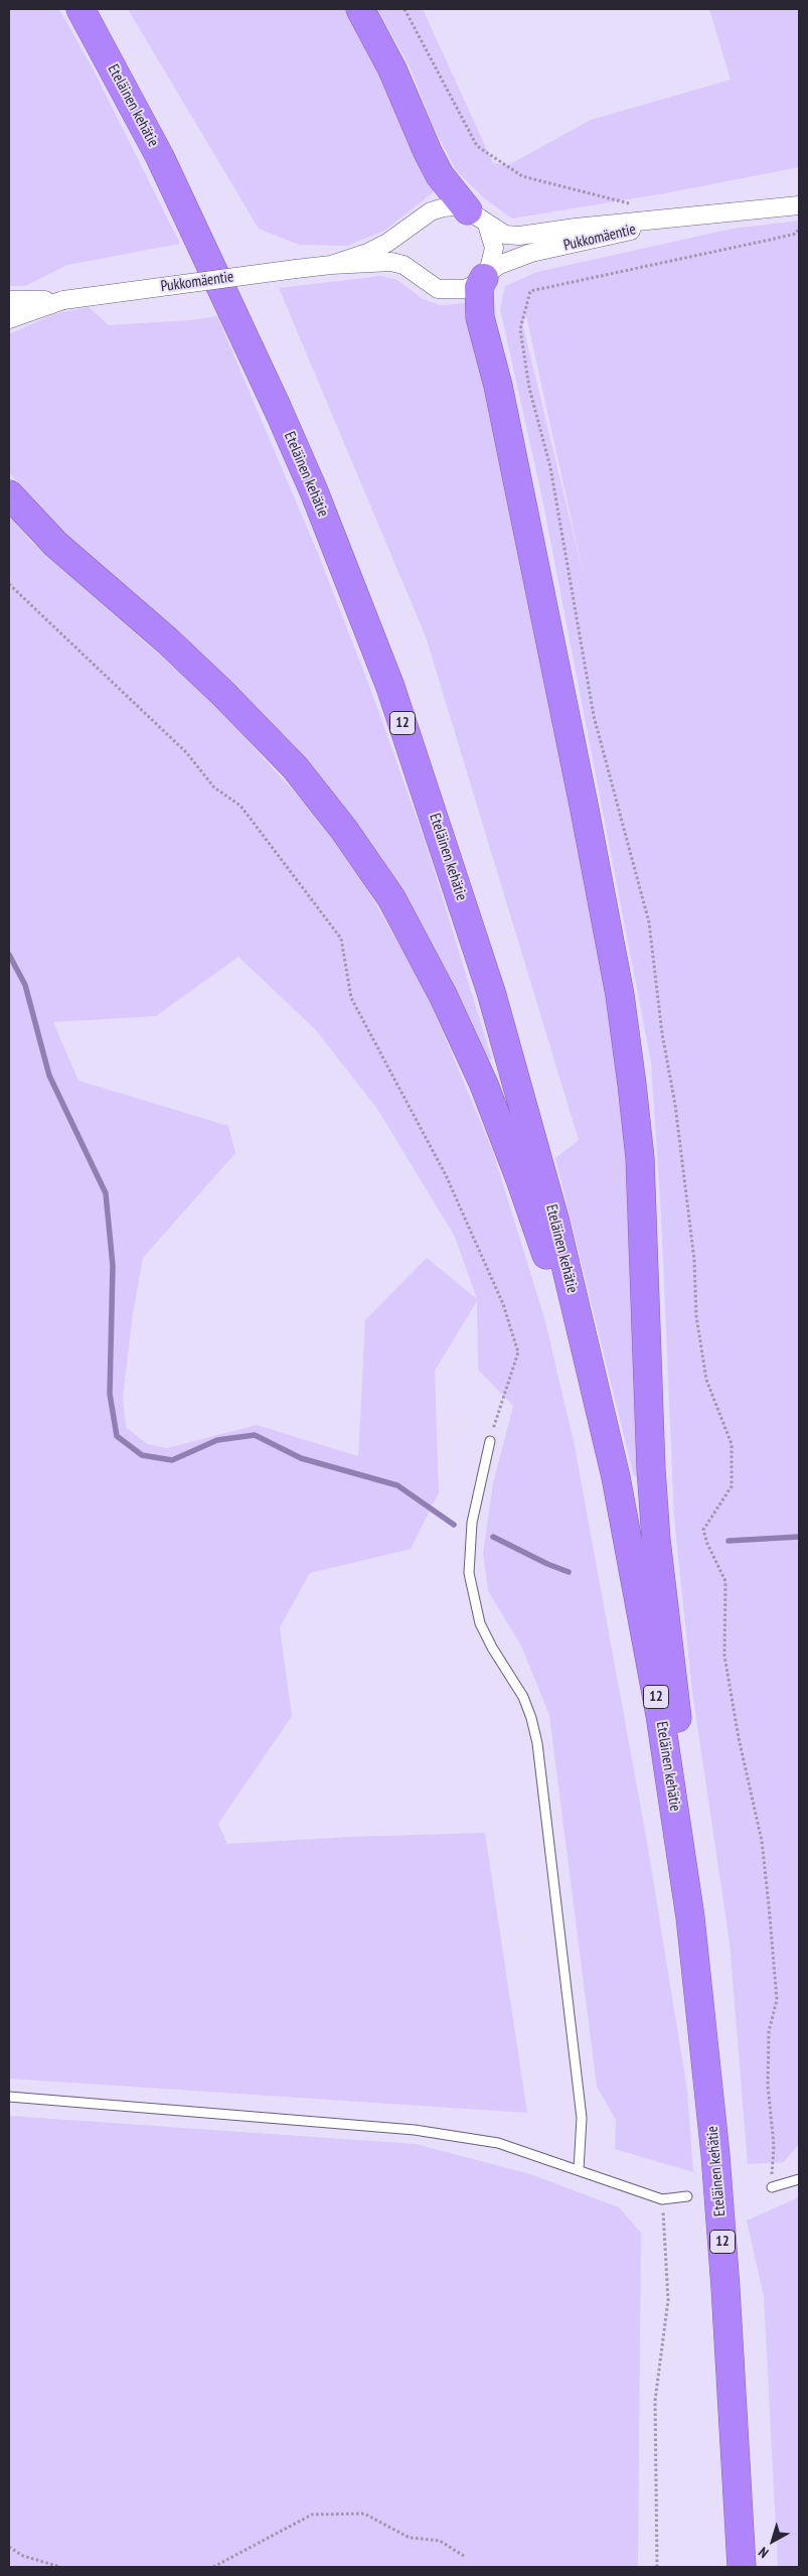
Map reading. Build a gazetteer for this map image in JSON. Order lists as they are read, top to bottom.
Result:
{
  "streets": {
    "highway": ["Eteläinen kehätie", "12"],
    "street": ["Pukkomäentie"]
  },
  "north": "bottom left"
}
